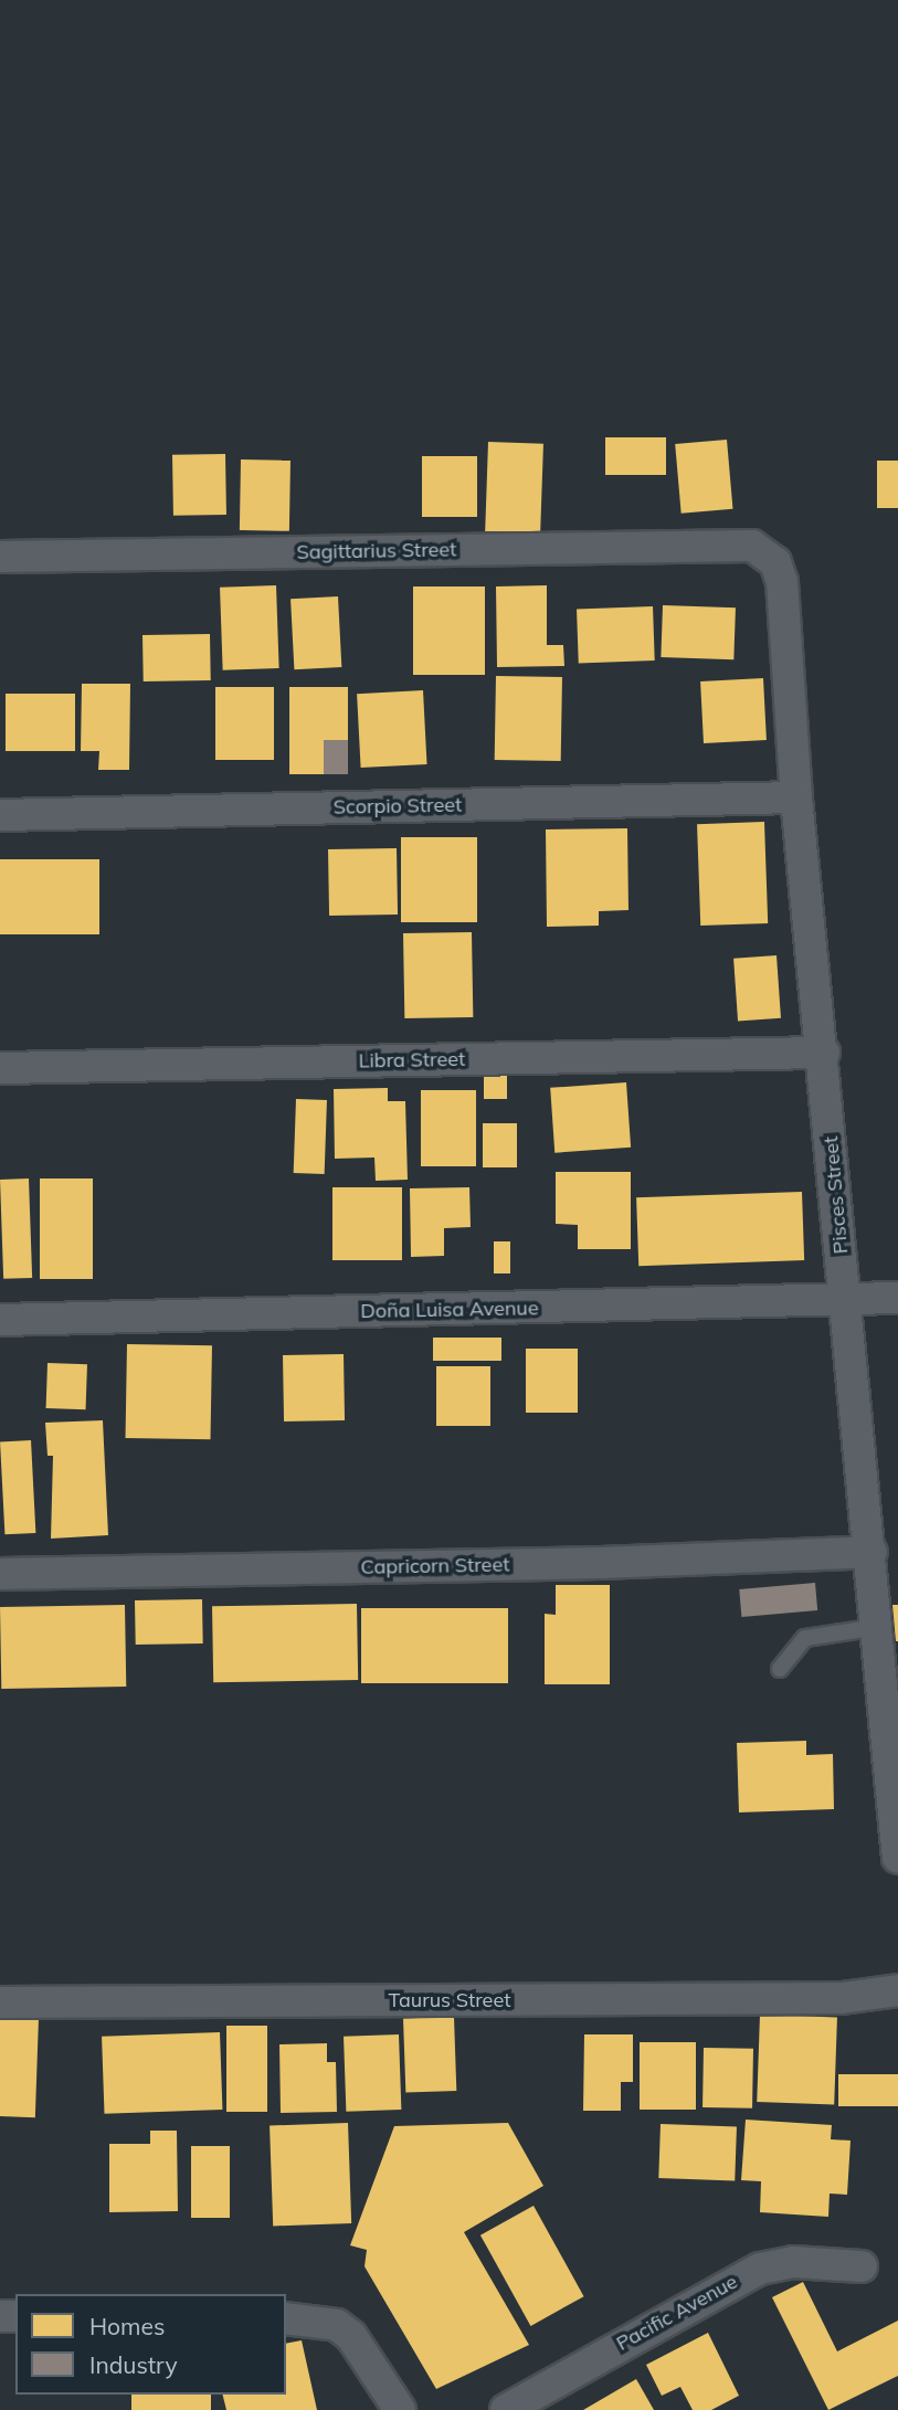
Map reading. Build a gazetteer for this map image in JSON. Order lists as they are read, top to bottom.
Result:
{
  "streets": {
    "street": [
      "Sagittarius Street",
      "Scorpio Street",
      "Libra Street",
      "Pisces Street",
      "Doña Luisa Avenue",
      "Capricorn Street",
      "Taurus Street",
      "Pacific Avenue"
    ]
  },
  "crossings": [
    ["Sagittarius Street", "Pisces Street"],
    ["Scorpio Street", "Pisces Street"],
    ["Libra Street", "Pisces Street"],
    ["Pisces Street", "Doña Luisa Avenue"],
    ["Pisces Street", "Capricorn Street"]
  ],
  "legend": ["Homes", "Industry"]
}
